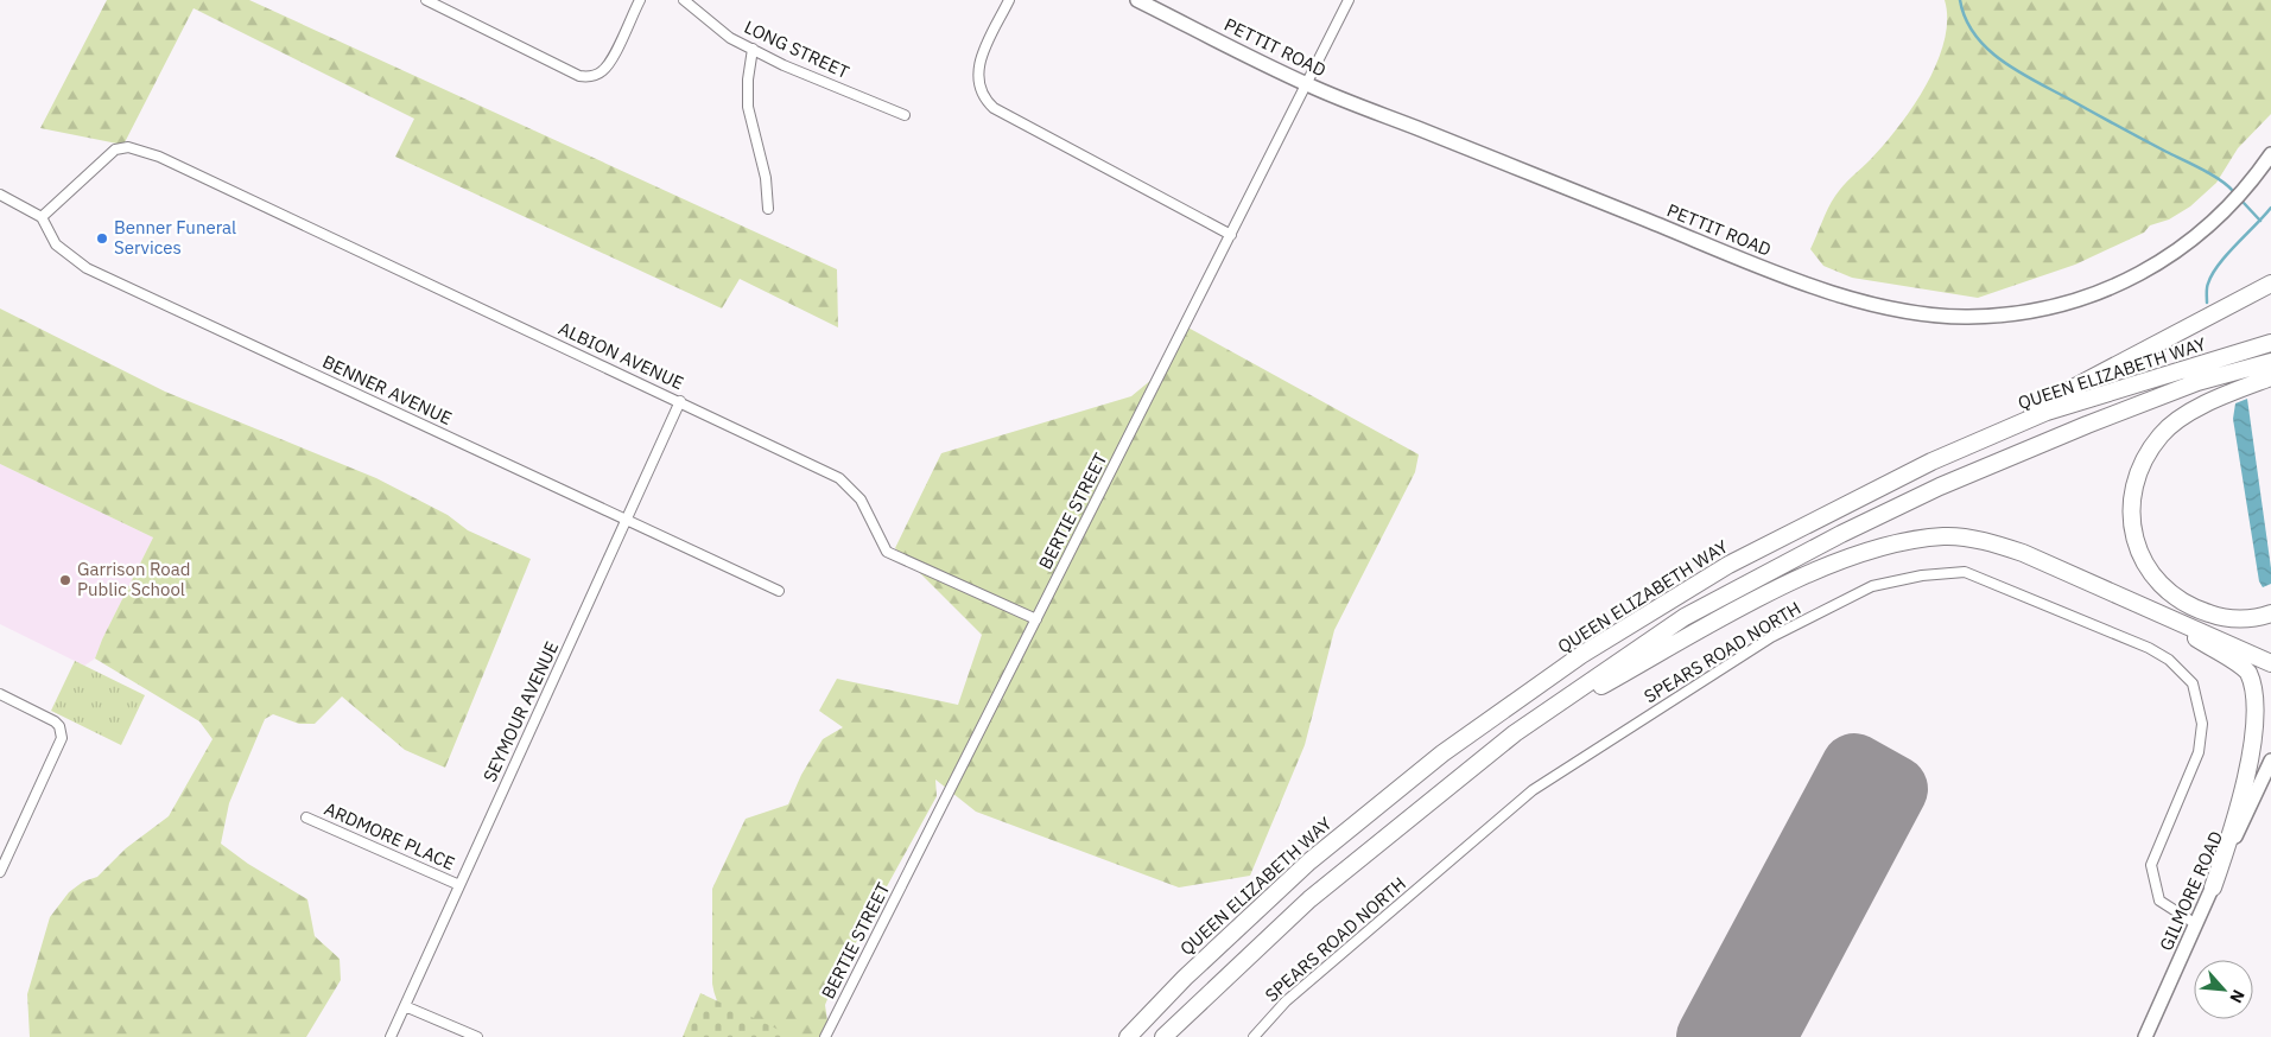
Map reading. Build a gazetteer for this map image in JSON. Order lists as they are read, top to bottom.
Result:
{
  "streets": {
    "highway": ["QUEEN ELIZABETH WAY"],
    "street": [
      "PETTIT ROAD",
      "LONG STREET",
      "ALBION AVENUE",
      "BENNER AVENUE",
      "BERTIE STREET",
      "SPEARS ROAD NORTH",
      "SEYMOUR AVENUE",
      "ARDMORE PLACE",
      "GILMORE ROAD"
    ]
  },
  "crossings": [
    ["PETTIT ROAD", "BERTIE STREET"],
    ["ALBION AVENUE", "BENNER AVENUE"],
    ["ALBION AVENUE", "BERTIE STREET"],
    ["ALBION AVENUE", "SEYMOUR AVENUE"],
    ["BENNER AVENUE", "SEYMOUR AVENUE"],
    ["SPEARS ROAD NORTH", "GILMORE ROAD"],
    ["SEYMOUR AVENUE", "ARDMORE PLACE"]
  ],
  "places": ["Benner Funeral Services", "Garrison Road Public School"],
  "north": "bottom right"
}
